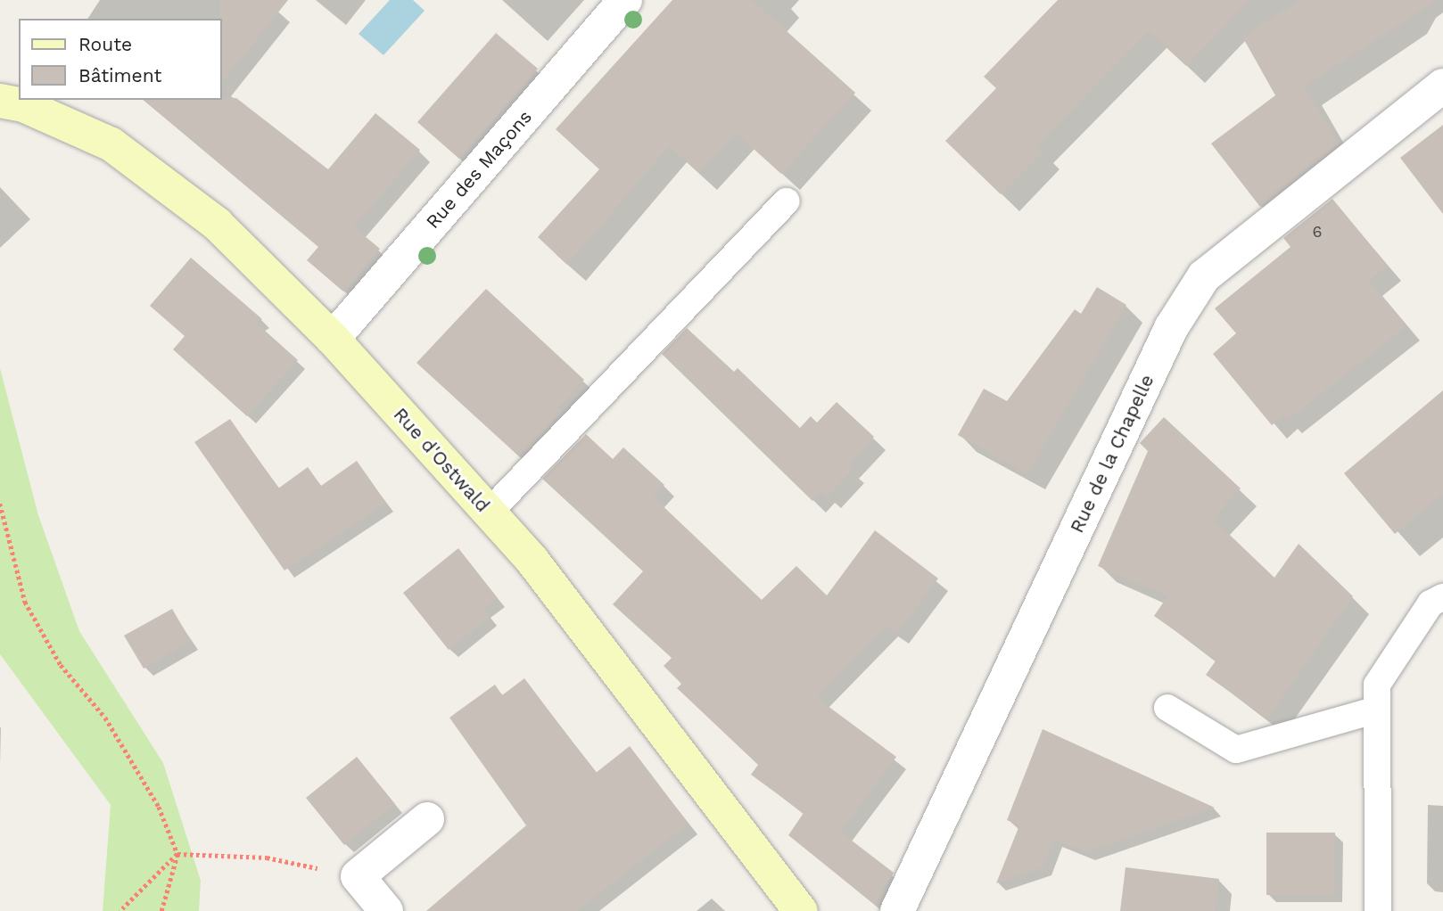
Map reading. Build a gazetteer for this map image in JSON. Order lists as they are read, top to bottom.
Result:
{
  "streets": {
    "main road": ["Rue d'Ostwald"],
    "street": ["Rue des Maçons", "Rue de la Chapelle"]
  },
  "crossings": [
    ["Rue des Maçons", "Rue d'Ostwald"]
  ],
  "house_numbers": ["6"],
  "legend": ["Route", "Bâtiment"]
}
